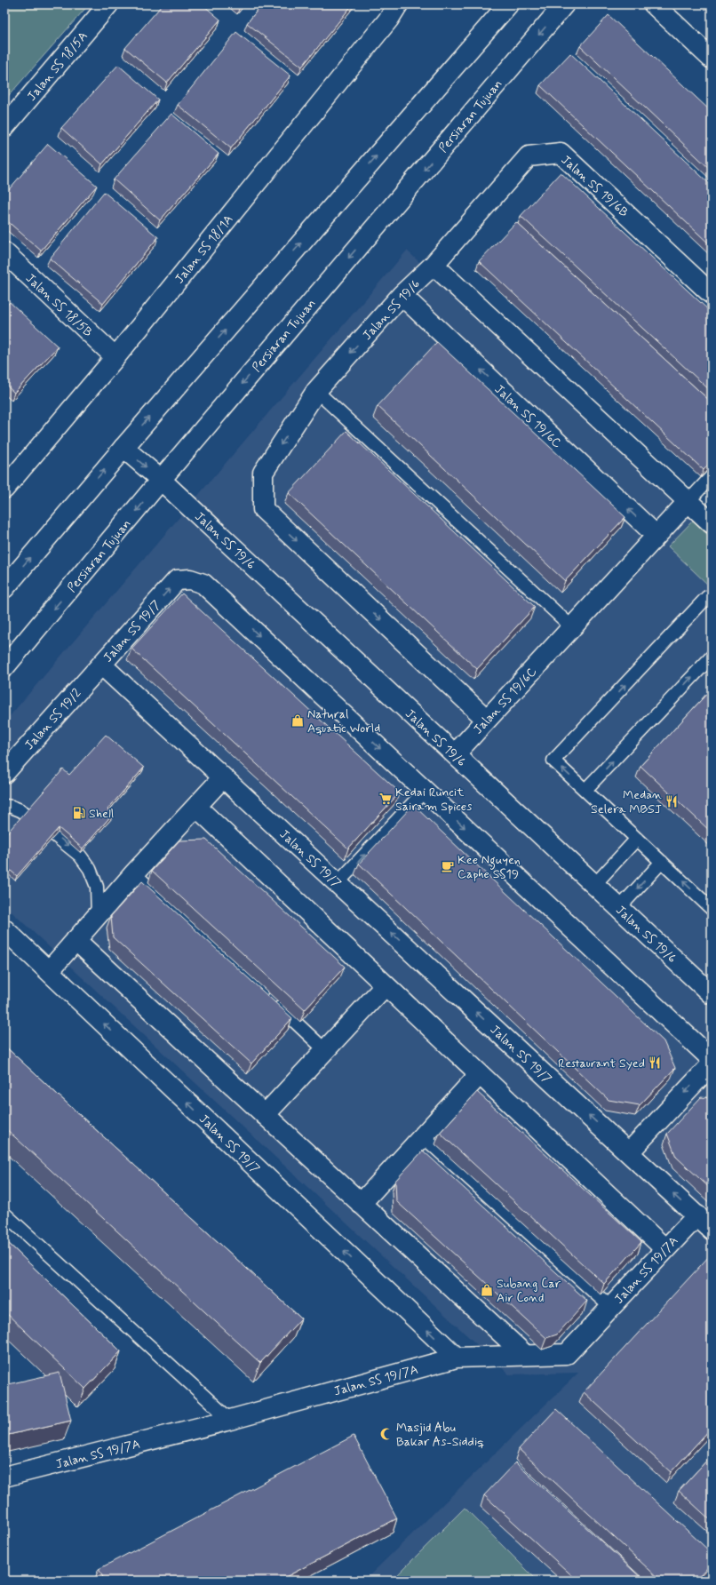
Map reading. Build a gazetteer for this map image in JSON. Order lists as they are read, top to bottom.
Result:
{
  "streets": {
    "street": [
      "Jalan SS 18/5A",
      "Persiaran Tujuan",
      "Jalan SS 19/6B",
      "Jalan SS 18/1A",
      "Jalan SS 18/5B",
      "Jalan SS 19/6",
      "Jalan SS 19/6C",
      "Jalan SS 19/7",
      "Jalan SS 19/2",
      "Jalan SS 19/7A"
    ]
  },
  "crossings": [
    ["Persiaran Tujuan", "Jalan SS 19/6"],
    ["Jalan SS 19/6B", "Jalan SS 19/6"],
    ["Jalan SS 18/1A", "Jalan SS 18/5B"],
    ["Jalan SS 19/6", "Jalan SS 19/6C"],
    ["Jalan SS 19/7", "Jalan SS 19/2"],
    ["Jalan SS 19/7", "Jalan SS 19/7A"]
  ],
  "places": {
    "shop": ["Natural Aquatic World", "Subang Car Air Cond"],
    "supermarket": ["Kedai Runcit Sairam Spices"],
    "restaurant": ["Medan Selera MBSJ", "Restaurant Syed"],
    "fuel station": ["Shell"],
    "cafe": ["Kee Nguyen Caphe SS19"],
    "mosque": ["Masjid Abu Bakar As-Siddiq"]
  }
}
